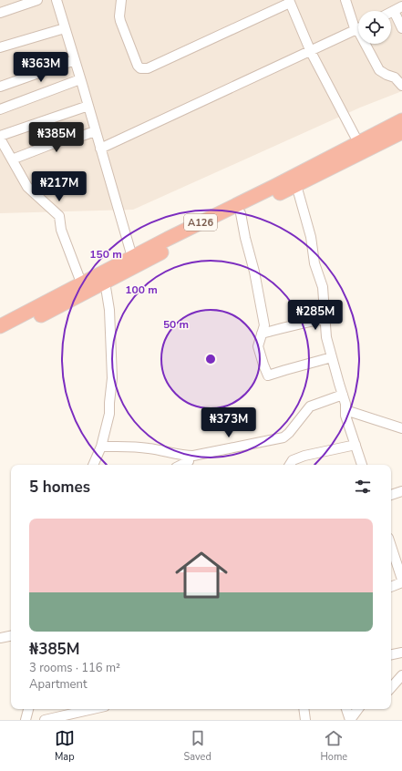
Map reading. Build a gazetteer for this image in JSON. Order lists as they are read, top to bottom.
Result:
{
  "streets": {
    "highway": ["A126"]
  },
  "page": {
    "price": [
      "₦363M",
      "₦385M",
      "₦217M",
      "₦285M",
      "₦373M"
    ],
    "heading": "5 homes",
    "list": [
      {
        "name": "₦385M",
        "note": "3 rooms · 116 m² · Apartment"
      }
    ],
    "tabs": ["Map", "Saved", "Home"]
  },
  "rings": ["150 m", "100 m", "50 m"]
}
